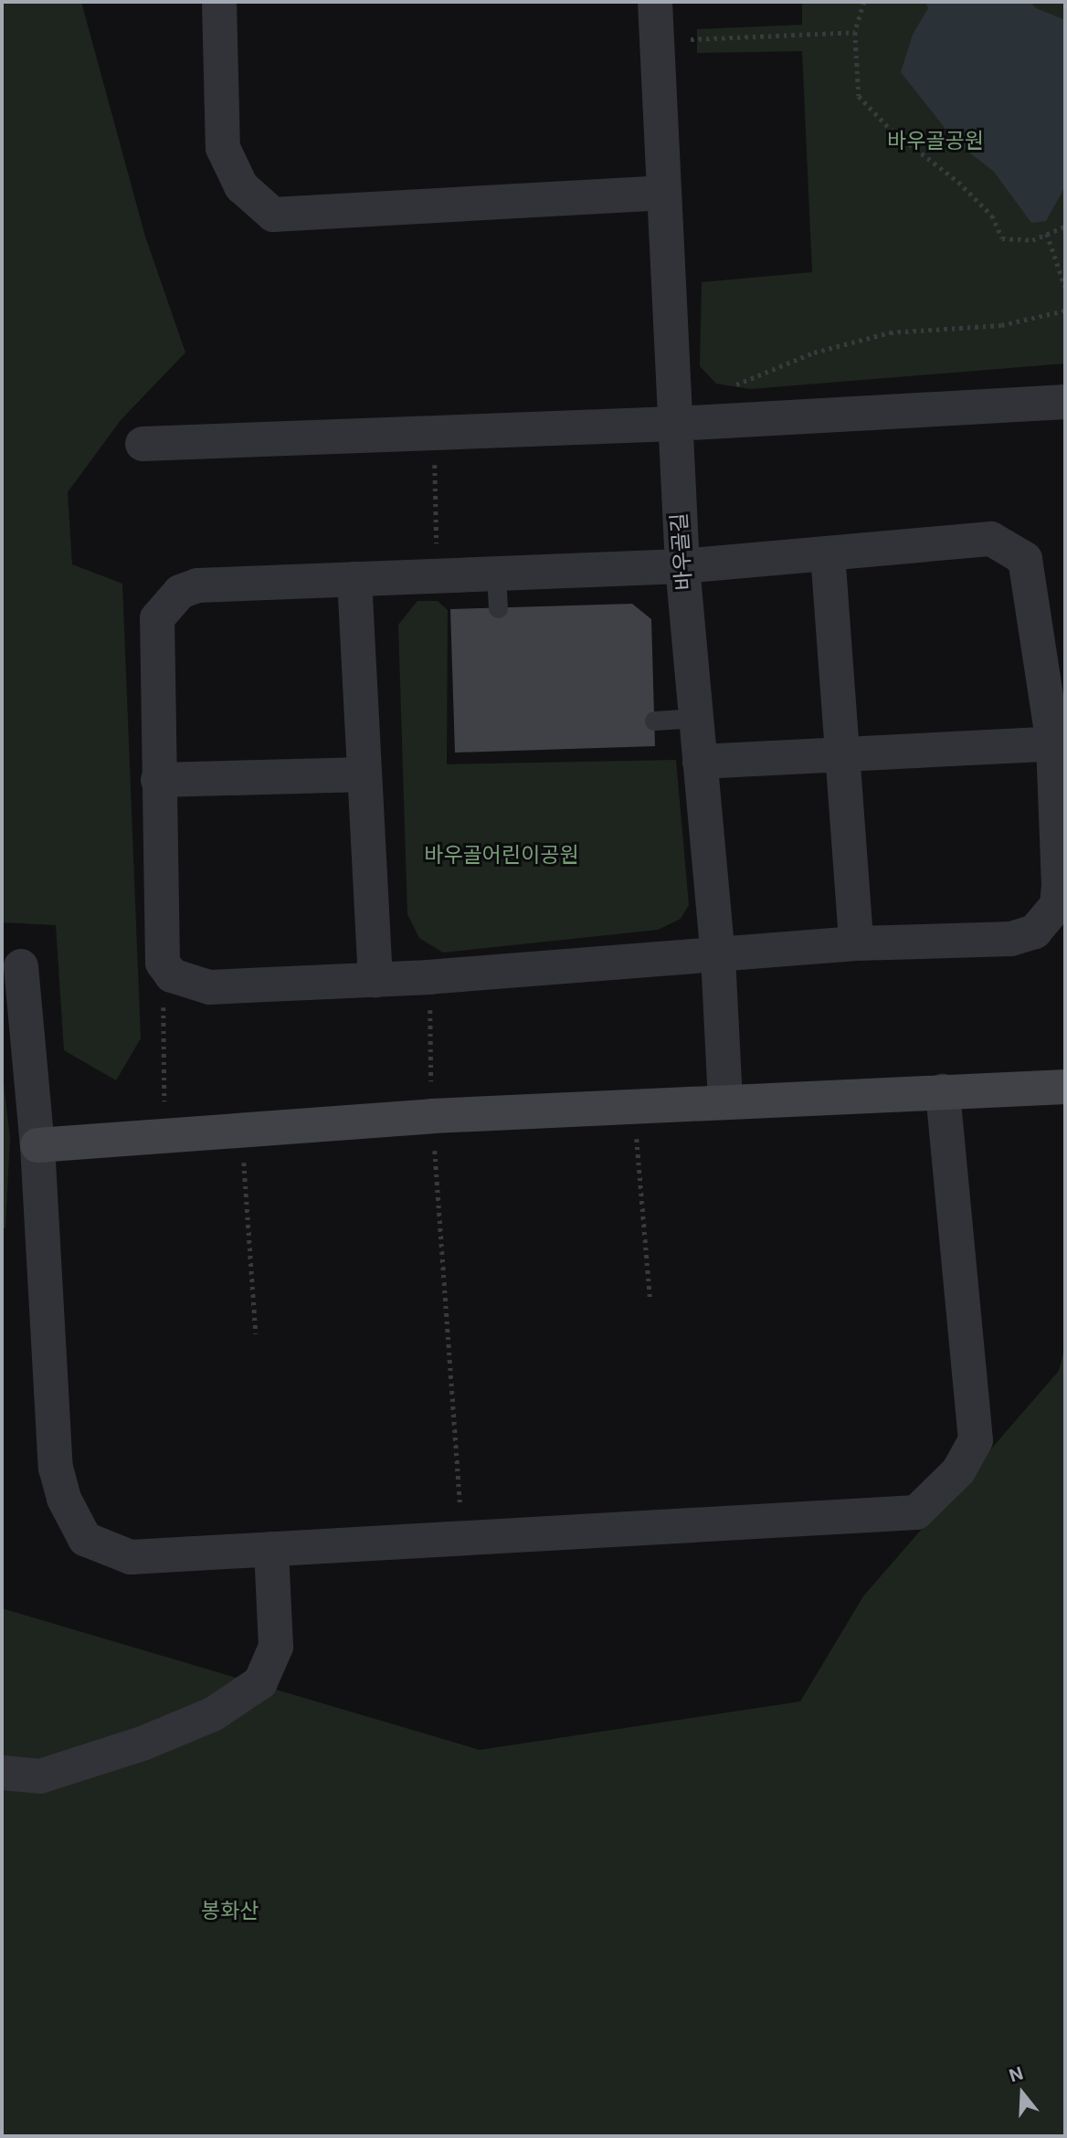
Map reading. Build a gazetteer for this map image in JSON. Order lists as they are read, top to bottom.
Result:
{
  "streets": {
    "street": ["바우골길"]
  },
  "parks": ["바우골공원", "바우골어린이공원", "봉화산"],
  "north": "top"
}
